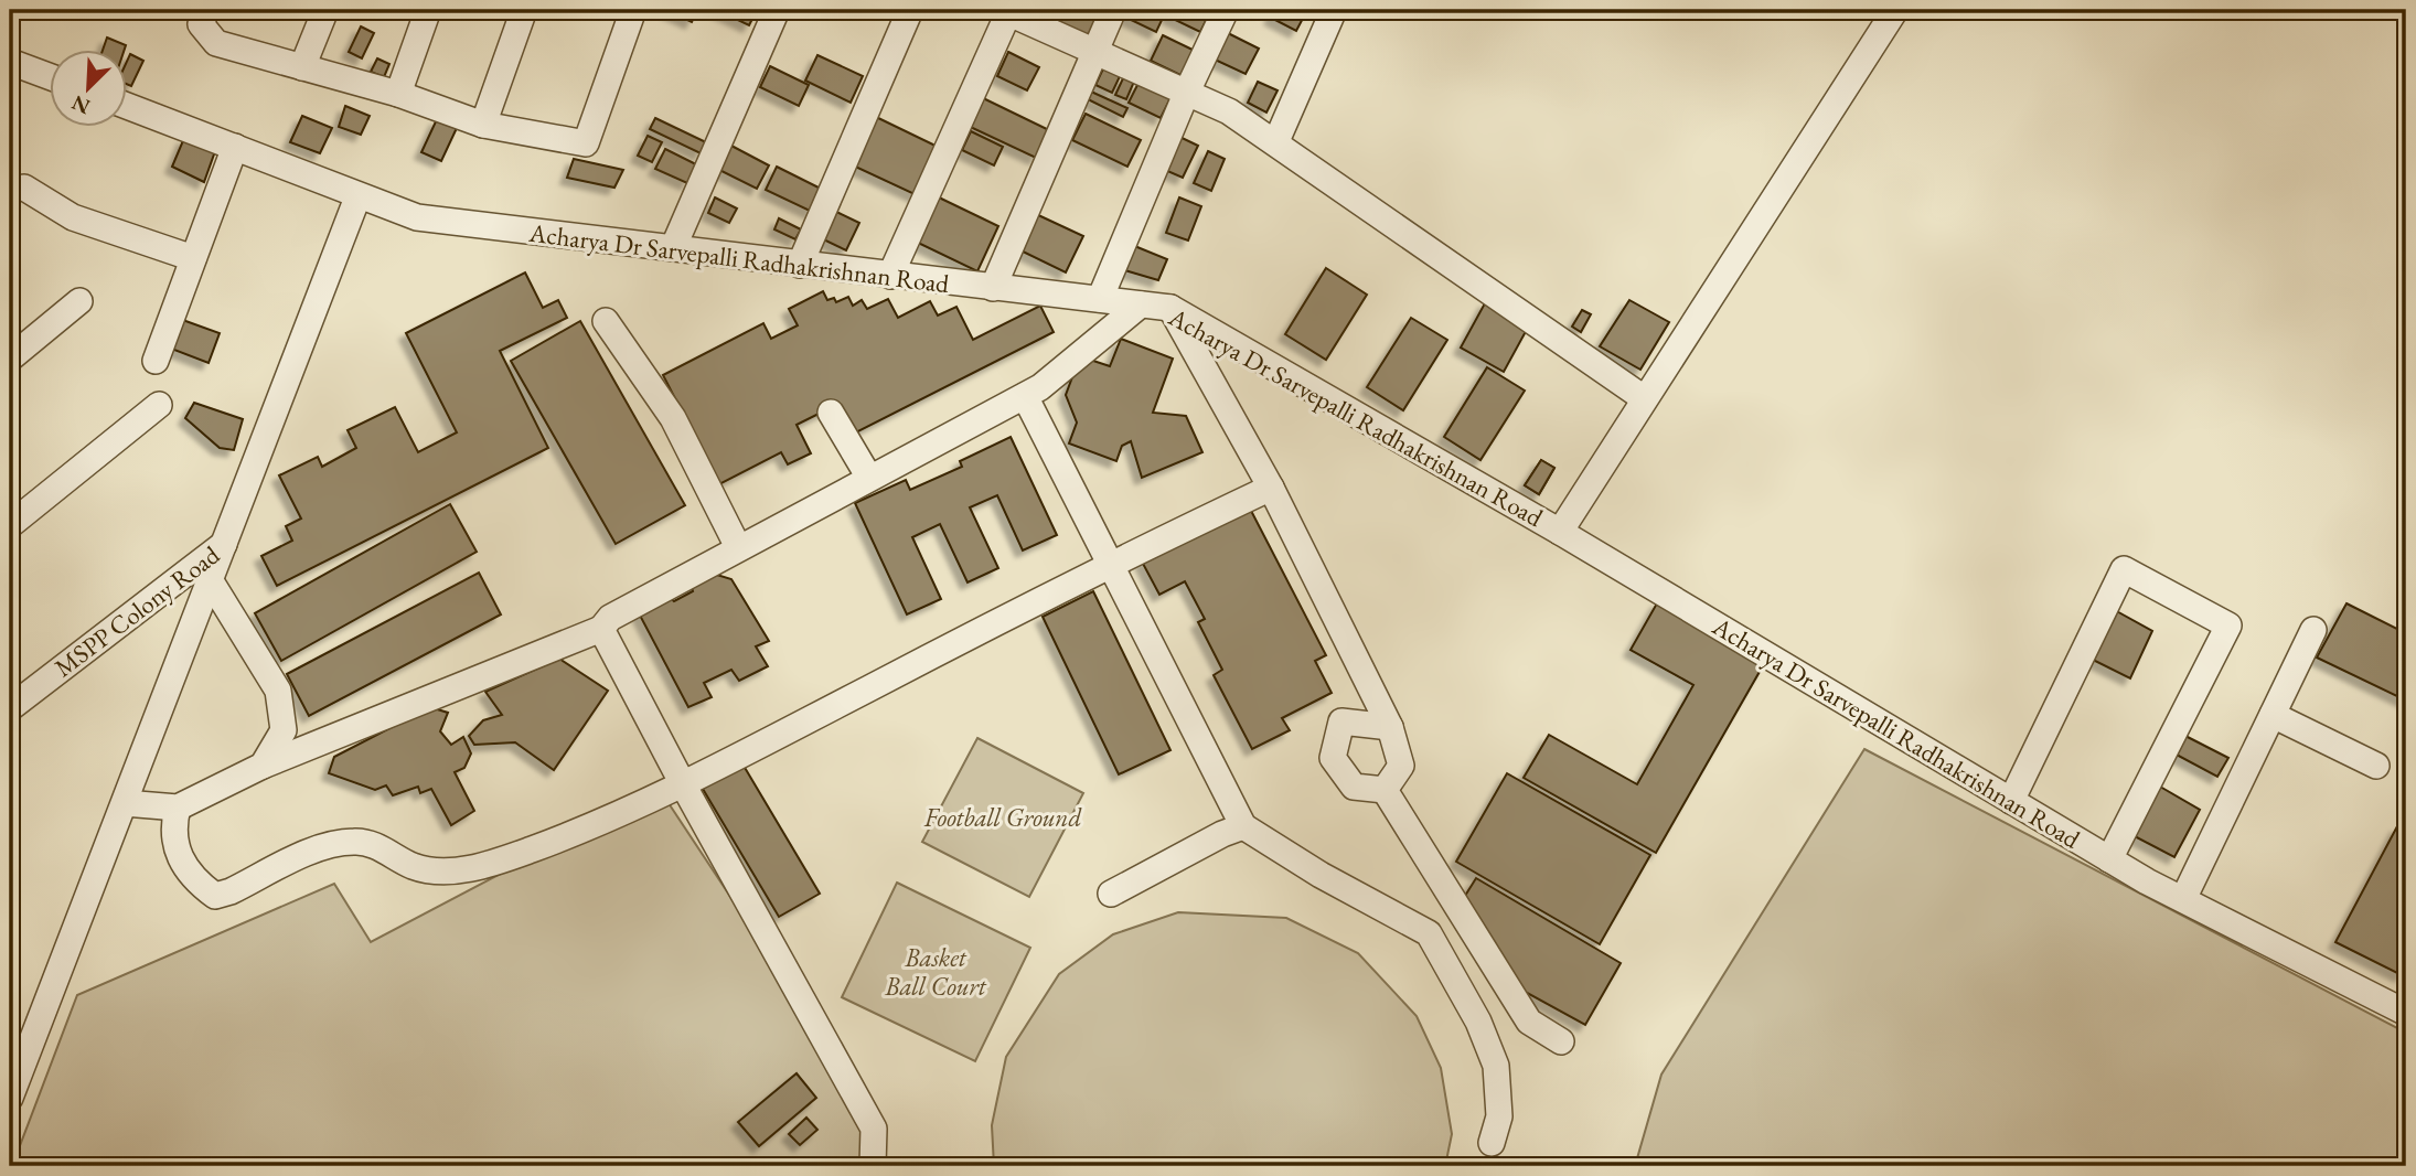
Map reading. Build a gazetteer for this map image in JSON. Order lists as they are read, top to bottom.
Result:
{
  "streets": {
    "street": ["Acharya Dr Sarvepalli Radhakrishnan Road", "MSPP Colony Road"]
  },
  "parks": ["Football Ground", "Basket Ball Court"],
  "north": "bottom left"
}
